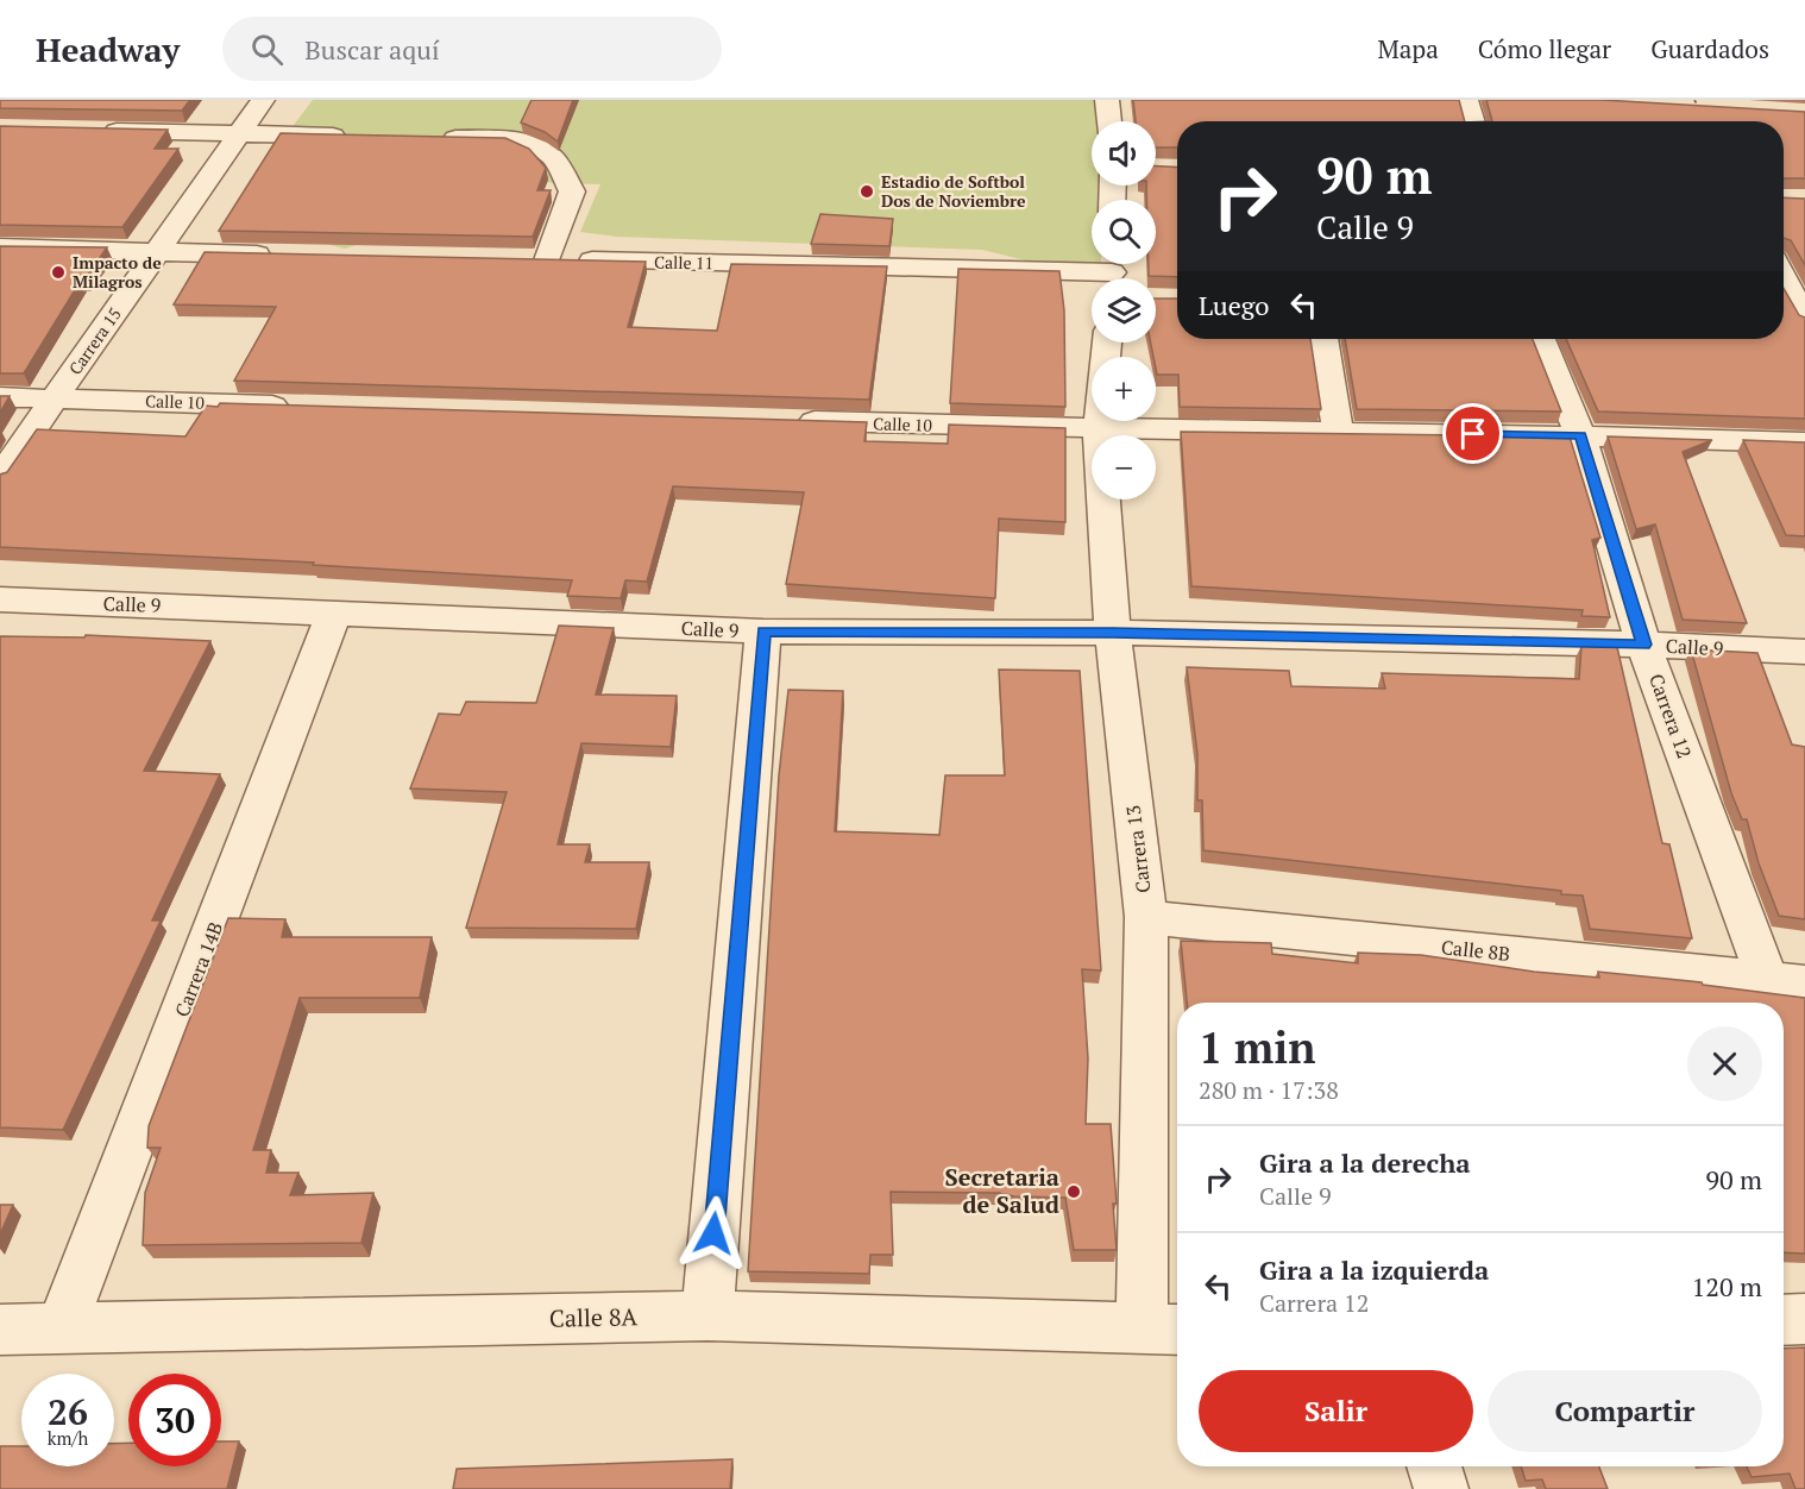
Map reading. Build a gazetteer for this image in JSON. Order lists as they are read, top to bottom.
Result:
{
  "streets": {
    "street": [
      "Calle 11",
      "Carrera 15",
      "Calle 10",
      "Calle 9",
      "Carrera 12",
      "Carrera 13",
      "Calle 8B",
      "Carrera 14B",
      "Calle 8A"
    ]
  },
  "crossings": [
    ["Carrera 15", "Calle 10"],
    ["Calle 10", "Carrera 12"],
    ["Calle 10", "Carrera 13"],
    ["Calle 9", "Carrera 12"],
    ["Calle 9", "Carrera 13"],
    ["Calle 9", "Carrera 14B"],
    ["Carrera 12", "Calle 8B"],
    ["Carrera 13", "Calle 8B"],
    ["Carrera 13", "Calle 8A"],
    ["Carrera 14B", "Calle 8A"]
  ],
  "places": ["Estadio de Softbol Dos de Noviembre", "Impacto de Milagros", "Secretaria de Salud"],
  "page": {
    "header": "Headway",
    "search": "Buscar aquí",
    "nav": ["Mapa", "Cómo llegar", "Guardados"],
    "map_buttons": ["+", "−"],
    "turn": ["90 m", "Calle 9"],
    "then": "Luego",
    "heading": ["1 min", "280 m · 17:38"],
    "list": [
      {
        "name": "Gira a la derecha",
        "note": "Calle 9",
        "value": "90 m"
      },
      {
        "name": "Gira a la izquierda",
        "note": "Carrera 12",
        "value": "120 m"
      }
    ],
    "buttons": ["Salir", "Compartir"],
    "speed": "26 km/h",
    "limit": "30"
  }
}
